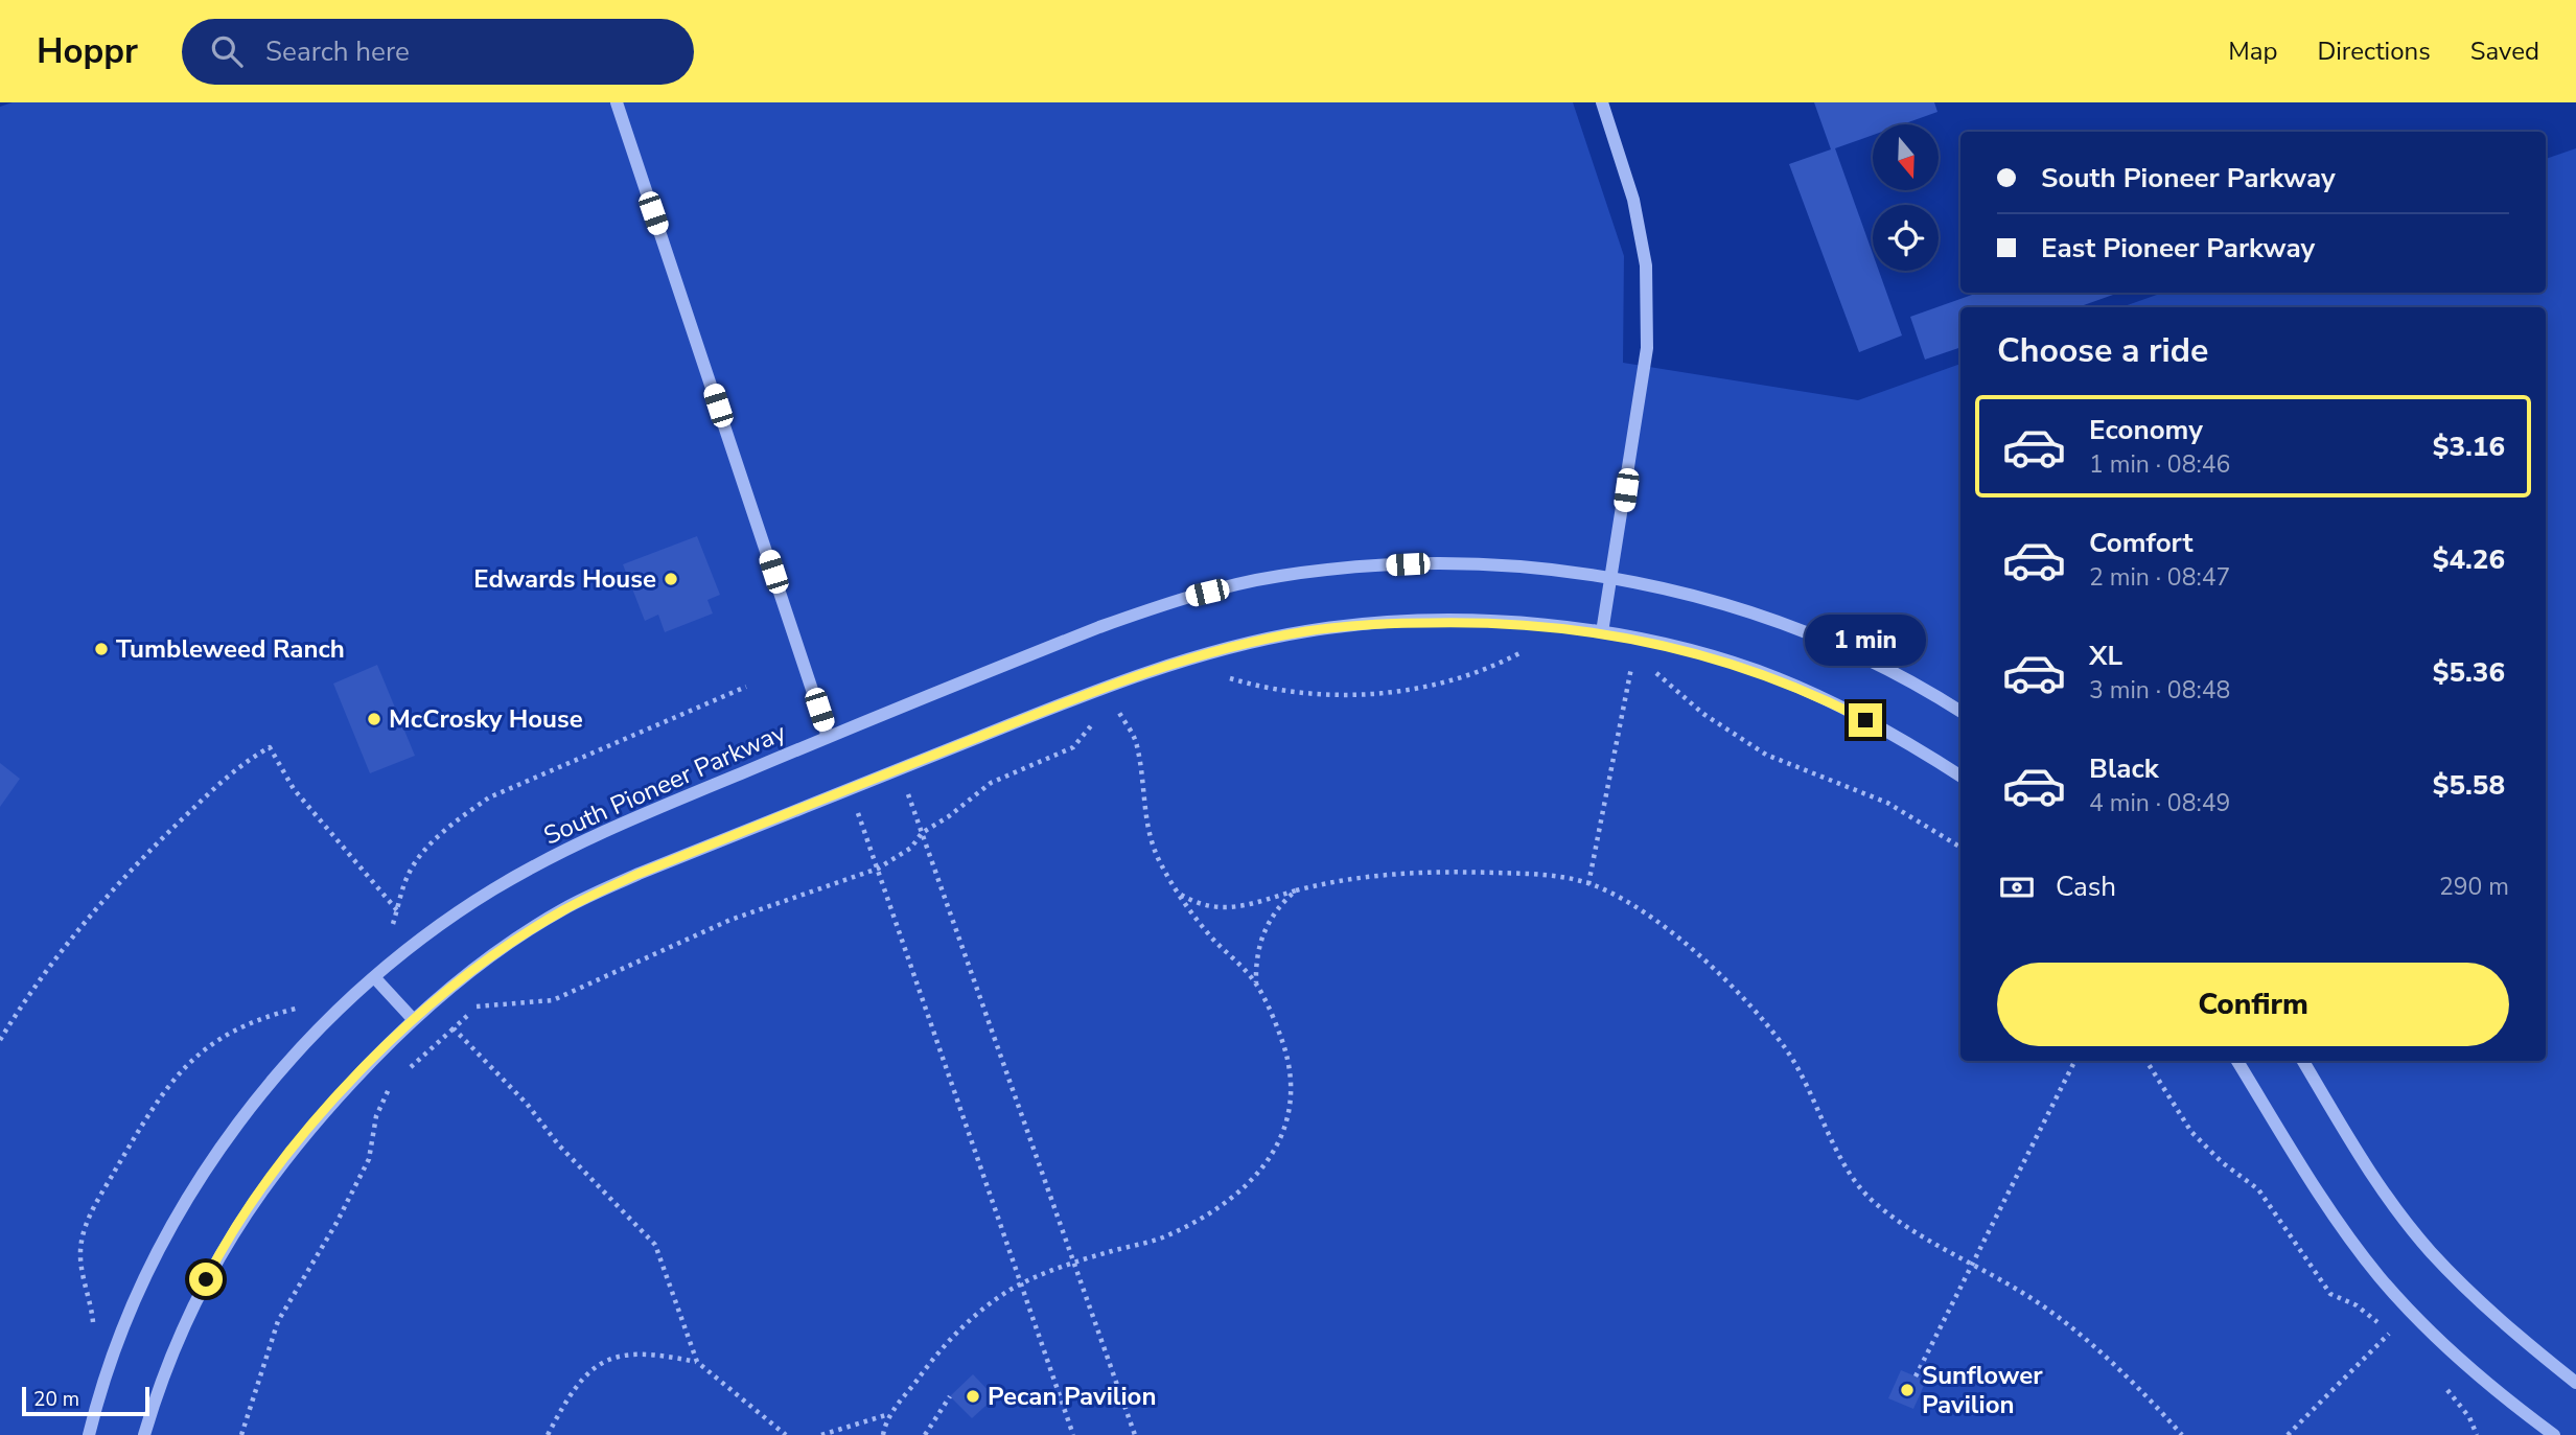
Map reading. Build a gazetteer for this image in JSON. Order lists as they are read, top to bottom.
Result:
{
  "streets": {
    "street": ["South Pioneer Parkway"]
  },
  "places": [
    "Edwards House",
    "Tumbleweed Ranch",
    "McCrosky House",
    "Sunflower Pavilion",
    "Pecan Pavilion"
  ],
  "scale_bar": "20 m",
  "north": "bottom",
  "page": {
    "header": "Hoppr",
    "search": "Search here",
    "nav": ["Map", "Directions", "Saved"],
    "banner": ["South Pioneer Parkway", "East Pioneer Parkway"],
    "heading": "Choose a ride",
    "list": [
      {
        "name": "Economy",
        "note": "1 min · 08:46",
        "value": "$3.16"
      },
      {
        "name": "Comfort",
        "note": "2 min · 08:47",
        "value": "$4.26"
      },
      {
        "name": "XL",
        "note": "3 min · 08:48",
        "value": "$5.36"
      },
      {
        "name": "Black",
        "note": "4 min · 08:49",
        "value": "$5.58"
      }
    ],
    "bubble": "1 min",
    "pay": ["Cash", "290 m"],
    "buttons": "Confirm",
    "scale": "20 m"
  }
}
